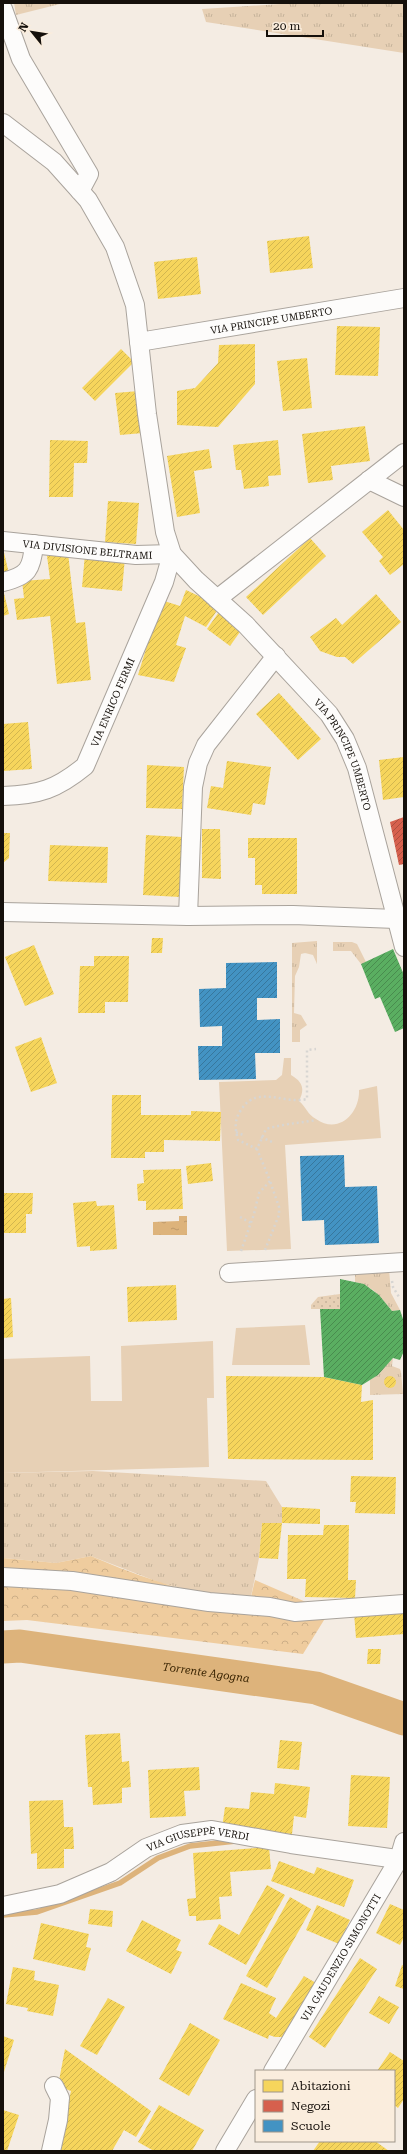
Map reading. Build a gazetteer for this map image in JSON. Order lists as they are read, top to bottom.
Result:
{
  "streets": {
    "street": [
      "VIA PRINCIPE UMBERTO",
      "VIA DIVISIONE BELTRAMI",
      "VIA ENRICO FERMI",
      "VIA GIUSEPPE VERDI",
      "VIA GAUDENZIO SIMONOTTI"
    ]
  },
  "crossings": [
    ["VIA PRINCIPE UMBERTO", "VIA DIVISIONE BELTRAMI"],
    ["VIA PRINCIPE UMBERTO", "VIA ENRICO FERMI"],
    ["VIA DIVISIONE BELTRAMI", "VIA ENRICO FERMI"],
    ["VIA GIUSEPPE VERDI", "VIA GAUDENZIO SIMONOTTI"]
  ],
  "water": ["Torrente Agogna"],
  "legend": ["Abitazioni", "Negozi", "Scuole"],
  "scale_bar": "20 m",
  "north": "top left"
}
